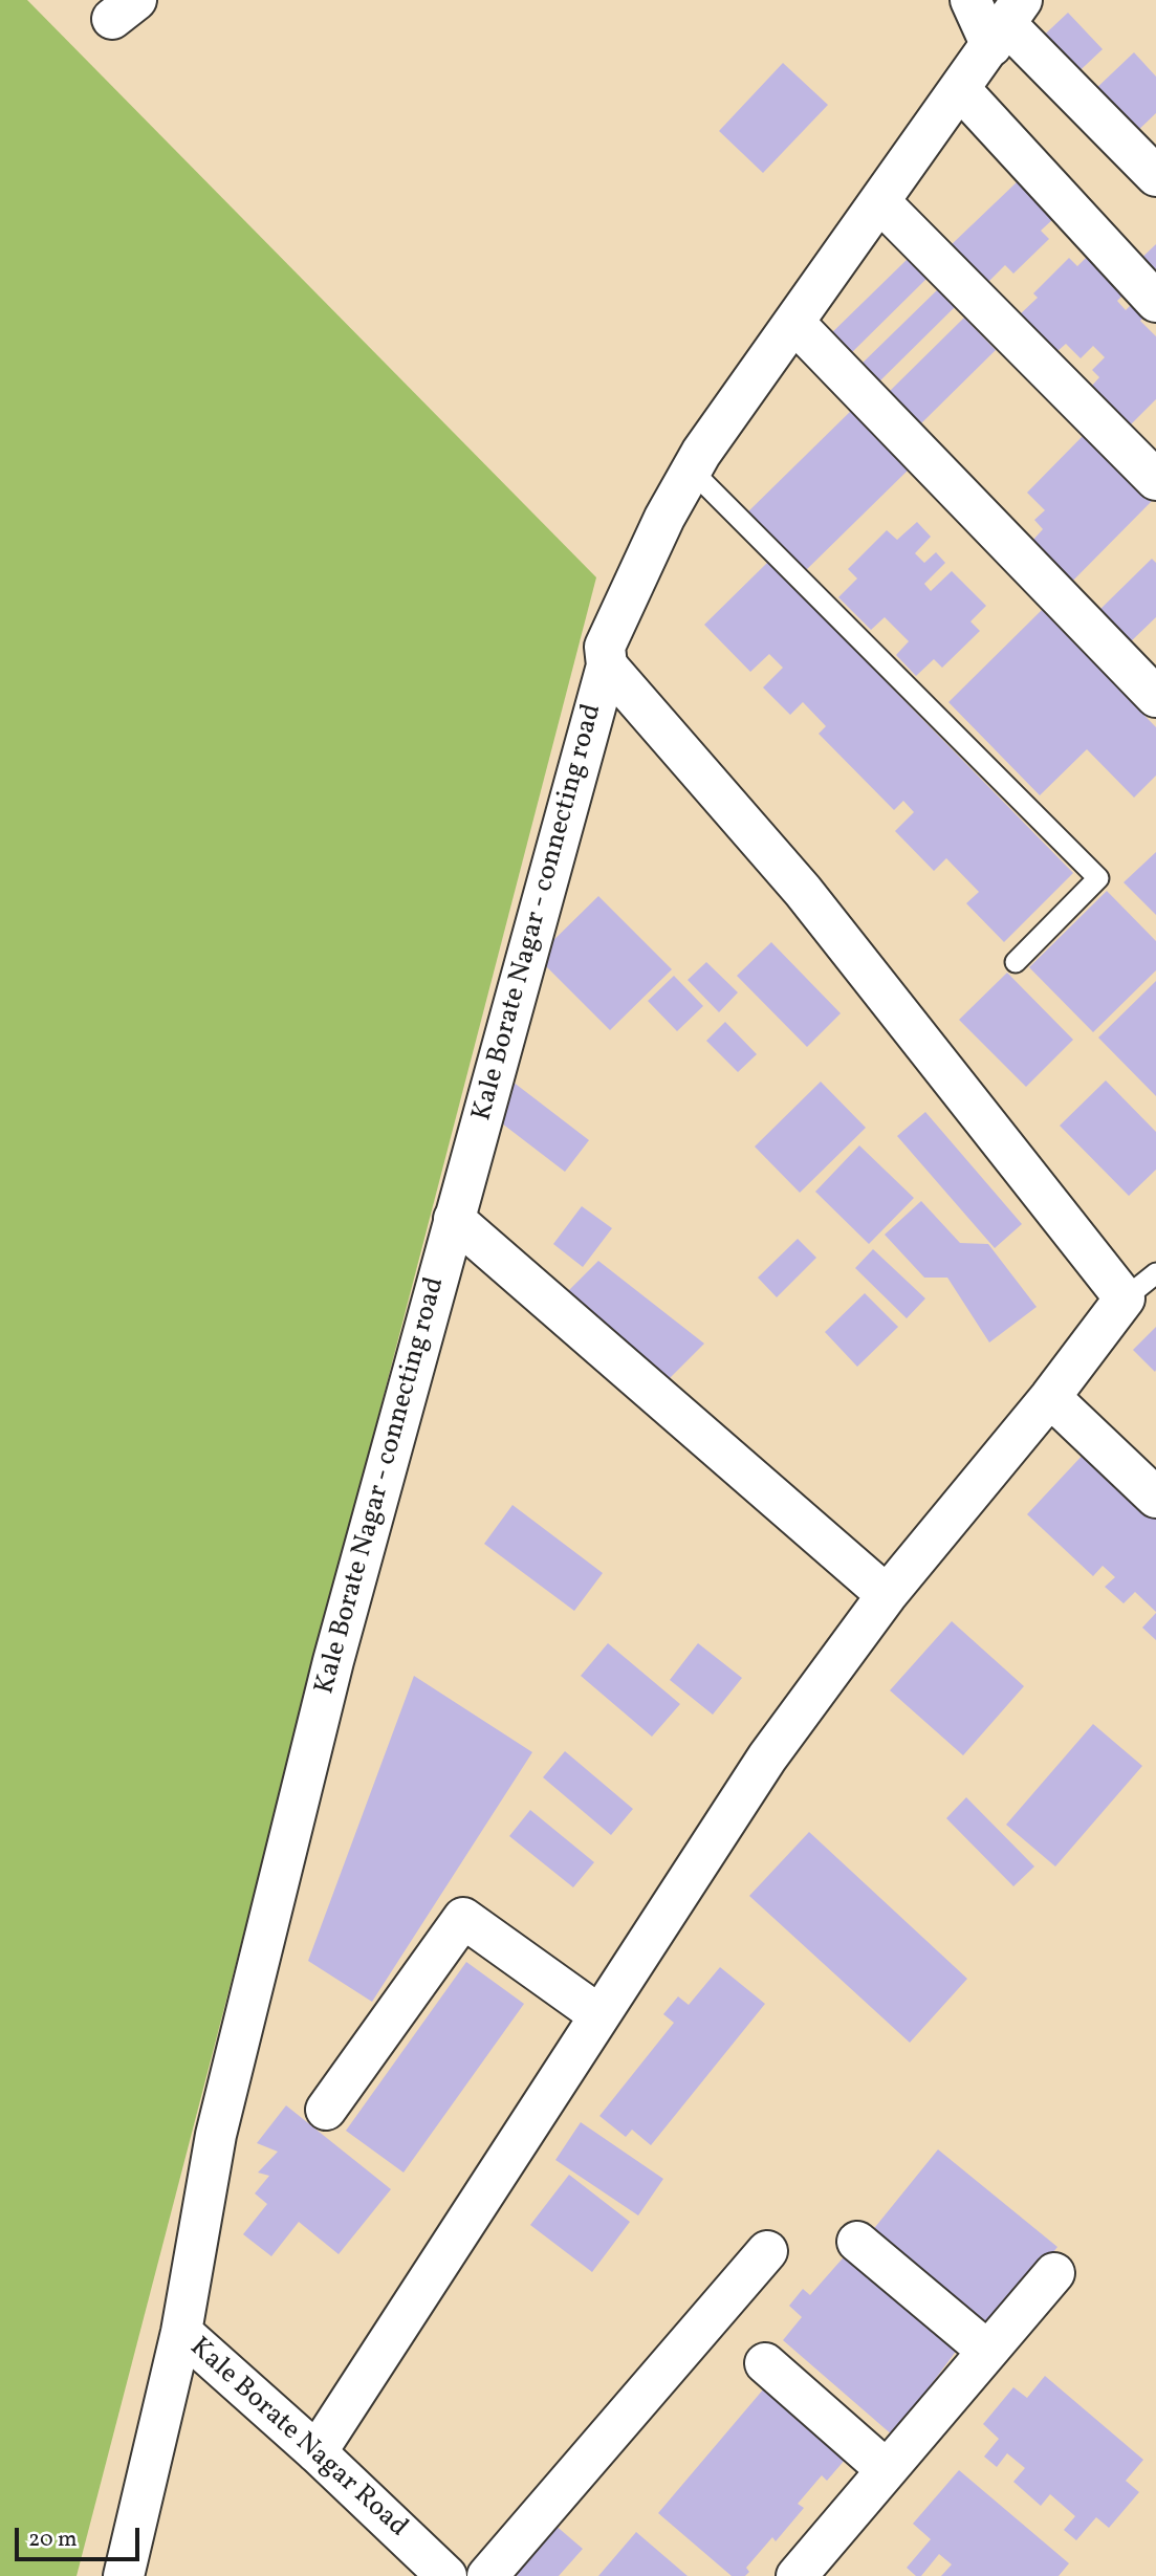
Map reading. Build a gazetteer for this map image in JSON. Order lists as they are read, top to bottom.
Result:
{
  "streets": {
    "street": ["Kale Borate Nagar - connecting road", "Kale Borate Nagar Road"]
  },
  "crossings": [
    ["Kale Borate Nagar - connecting road", "Kale Borate Nagar Road"]
  ],
  "scale_bar": "20 m"
}
